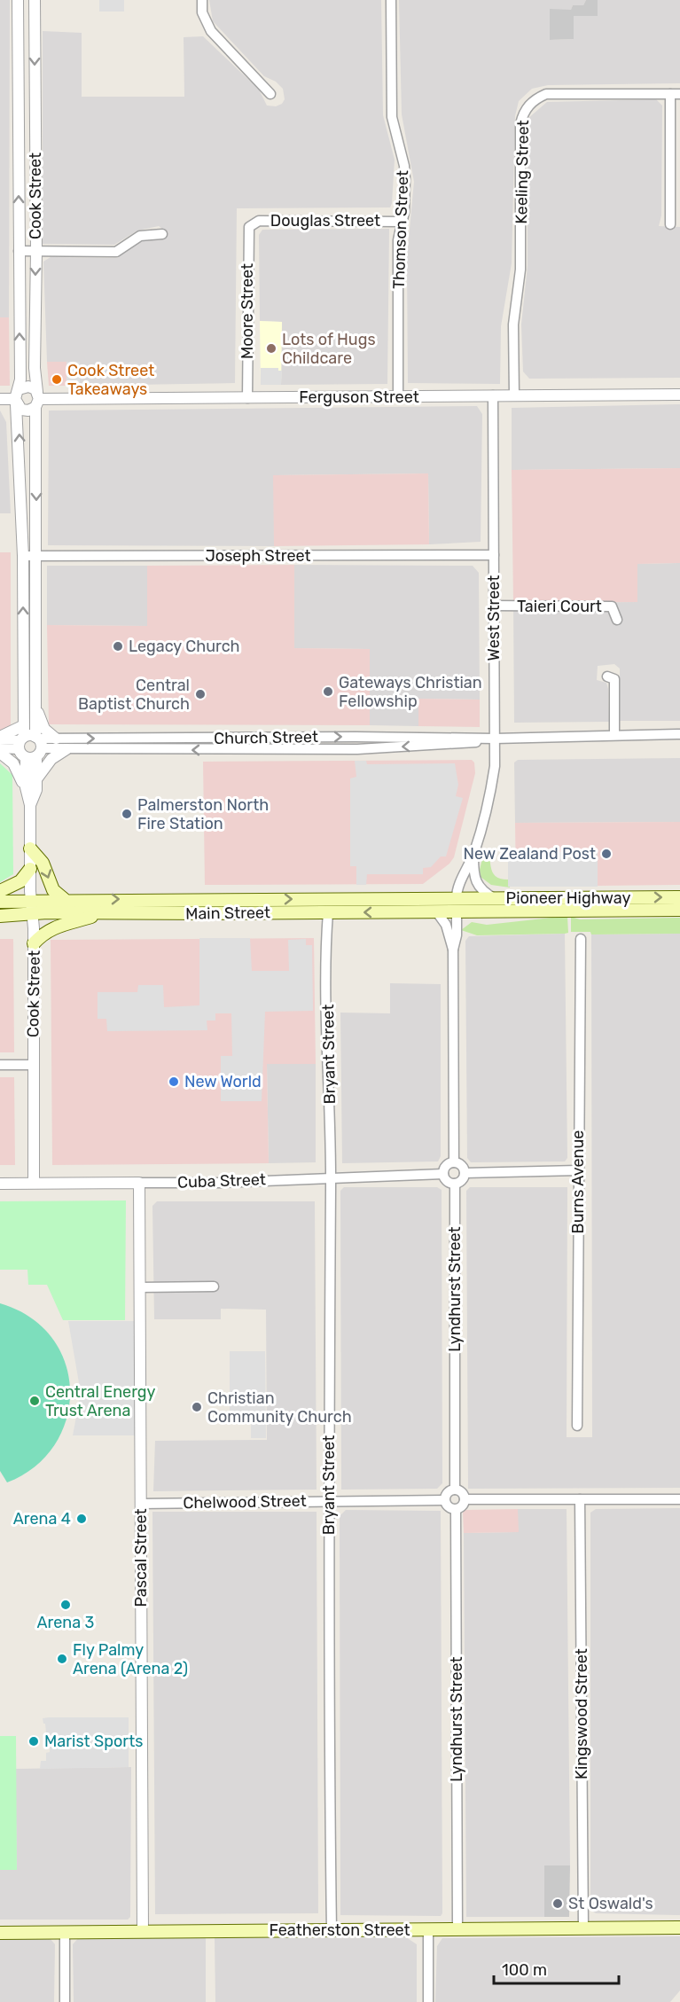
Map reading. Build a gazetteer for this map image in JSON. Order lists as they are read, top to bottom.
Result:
{
  "streets": {
    "main road": ["Pioneer Highway", "Main Street", "Featherston Street"],
    "street": [
      "Keeling Street",
      "Cook Street",
      "Douglas Street",
      "Thomson Street",
      "Moore Street",
      "Ferguson Street",
      "Joseph Street",
      "Taieri Court",
      "West Street",
      "Church Street",
      "Bryant Street",
      "Cuba Street",
      "Burns Avenue",
      "Lyndhurst Street",
      "Chelwood Street",
      "Pascal Street",
      "Kingswood Street"
    ]
  },
  "crossings": [
    ["Keeling Street", "Ferguson Street"],
    ["Cook Street", "Ferguson Street"],
    ["Cook Street", "Joseph Street"],
    ["Cook Street", "Church Street"],
    ["Cook Street", "Main Street"],
    ["Cook Street", "Cuba Street"],
    ["Douglas Street", "Thomson Street"],
    ["Douglas Street", "Moore Street"],
    ["Thomson Street", "Ferguson Street"],
    ["Moore Street", "Ferguson Street"],
    ["Ferguson Street", "West Street"],
    ["Joseph Street", "West Street"],
    ["Taieri Court", "West Street"],
    ["West Street", "Church Street"],
    ["West Street", "Pioneer Highway"],
    ["West Street", "Main Street"],
    ["Pioneer Highway", "Main Street"],
    ["Main Street", "Bryant Street"],
    ["Bryant Street", "Cuba Street"],
    ["Bryant Street", "Chelwood Street"],
    ["Bryant Street", "Featherston Street"],
    ["Cuba Street", "Lyndhurst Street"],
    ["Cuba Street", "Pascal Street"],
    ["Lyndhurst Street", "Chelwood Street"],
    ["Lyndhurst Street", "Featherston Street"],
    ["Chelwood Street", "Pascal Street"],
    ["Pascal Street", "Featherston Street"],
    ["Kingswood Street", "Featherston Street"]
  ],
  "places": [
    "Lots of Hugs Childcare",
    "Cook Street Takeaways",
    "Legacy Church",
    "Gateways Christian Fellowship",
    "Central Baptist Church",
    "Palmerston North Fire Station",
    "New Zealand Post",
    "New World",
    "Central Energy Trust Arena",
    "Christian Community Church",
    "Arena 4",
    "Arena 3",
    "Fly Palmy Arena (Arena 2)",
    "Marist Sports",
    "St Oswald's"
  ],
  "scale_bar": "100 m"
}
